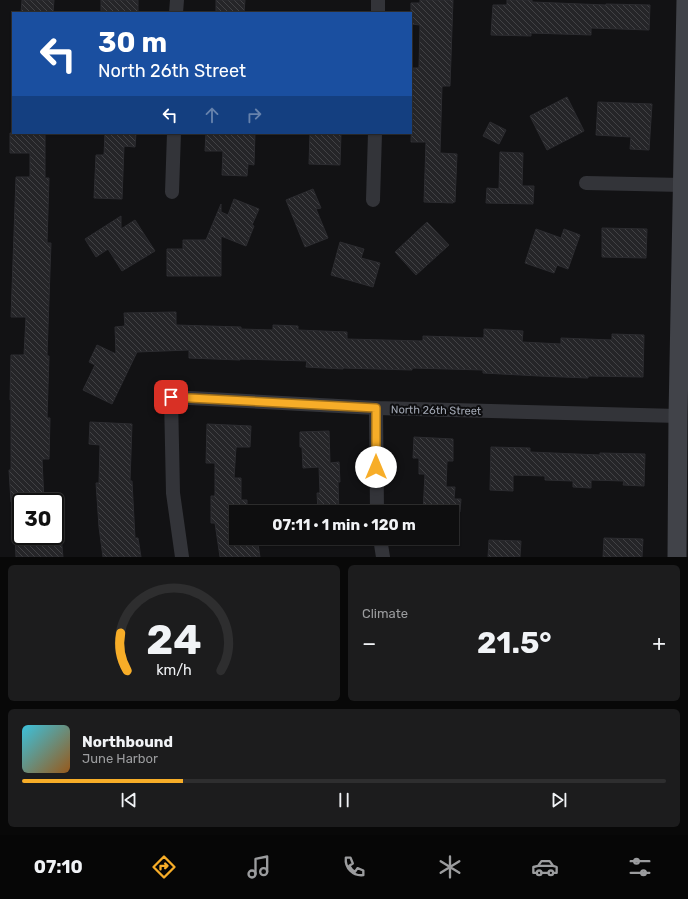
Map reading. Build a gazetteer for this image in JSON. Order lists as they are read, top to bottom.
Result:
{
  "streets": {
    "street": ["North 26th Street"]
  },
  "page": {
    "turn": ["30 m", "North 26th Street"],
    "limit": "30",
    "trip": "07:11 · 1 min · 120 m",
    "tile": "Climate",
    "heat": ["−", "21.5°", "+"],
    "song": ["Northbound", "June Harbor"],
    "tabs": "07:10",
    "gauge": ["24", "km/h"]
  }
}
